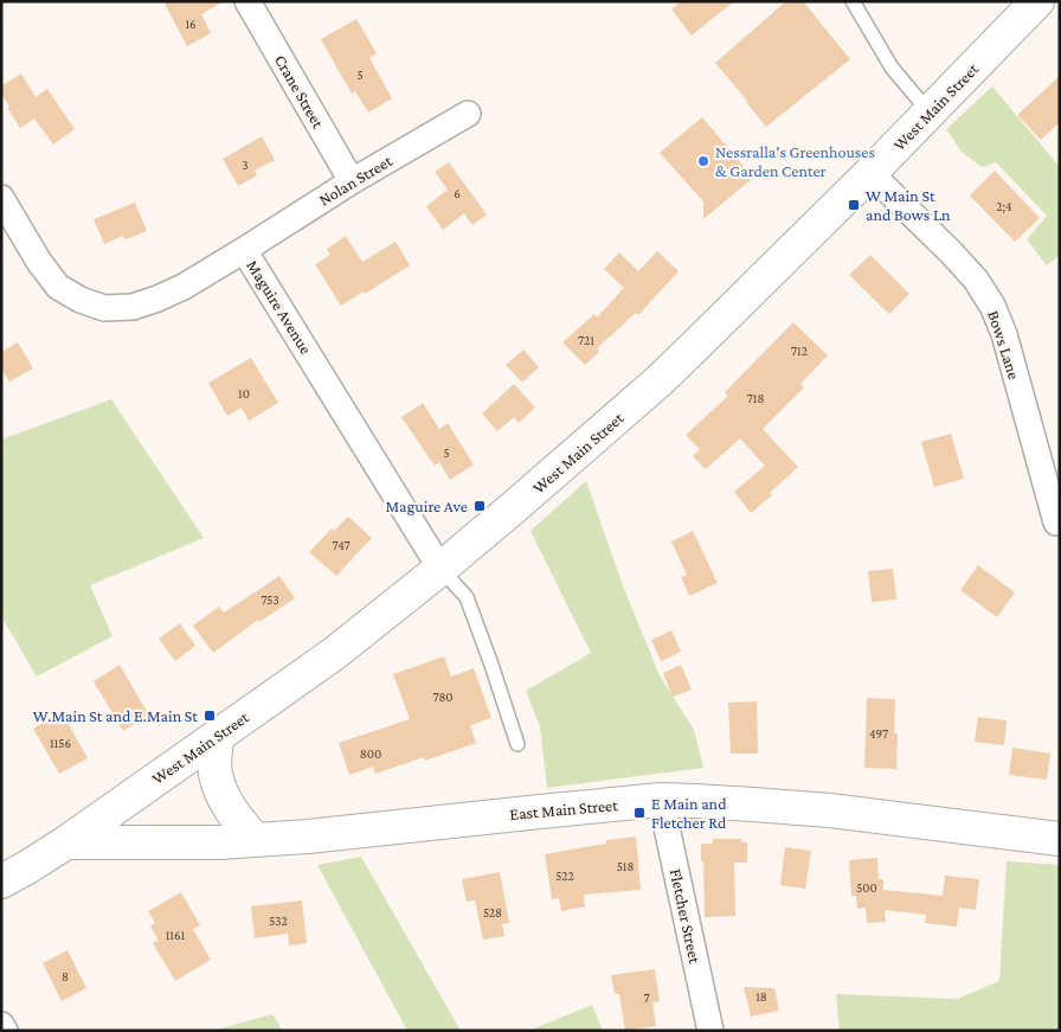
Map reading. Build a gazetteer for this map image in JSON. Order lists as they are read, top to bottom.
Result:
{
  "streets": {
    "main road": ["West Main Street", "East Main Street"],
    "street": [
      "Crane Street",
      "Nolan Street",
      "Maguire Avenue",
      "Bows Lane",
      "Fletcher Street"
    ]
  },
  "crossings": [
    ["Crane Street", "Nolan Street"],
    ["West Main Street", "Maguire Avenue"],
    ["West Main Street", "Bows Lane"],
    ["West Main Street", "East Main Street"],
    ["Nolan Street", "Maguire Avenue"],
    ["East Main Street", "Fletcher Street"]
  ],
  "places": {
    "other": ["Nessralla's Greenhouses & Garden Center"],
    "transit": [
      "W Main St and Bows Ln",
      "Maguire Ave",
      "W.Main St and E.Main St",
      "E Main and Fletcher Rd"
    ]
  },
  "house_numbers": [
    "16",
    "5",
    "3",
    "6",
    "2;4",
    "721",
    "712",
    "10",
    "718",
    "5",
    "747",
    "753",
    "780",
    "497",
    "1156",
    "800",
    "518",
    "522",
    "500",
    "528",
    "532",
    "1161",
    "8",
    "18",
    "7"
  ]
}
